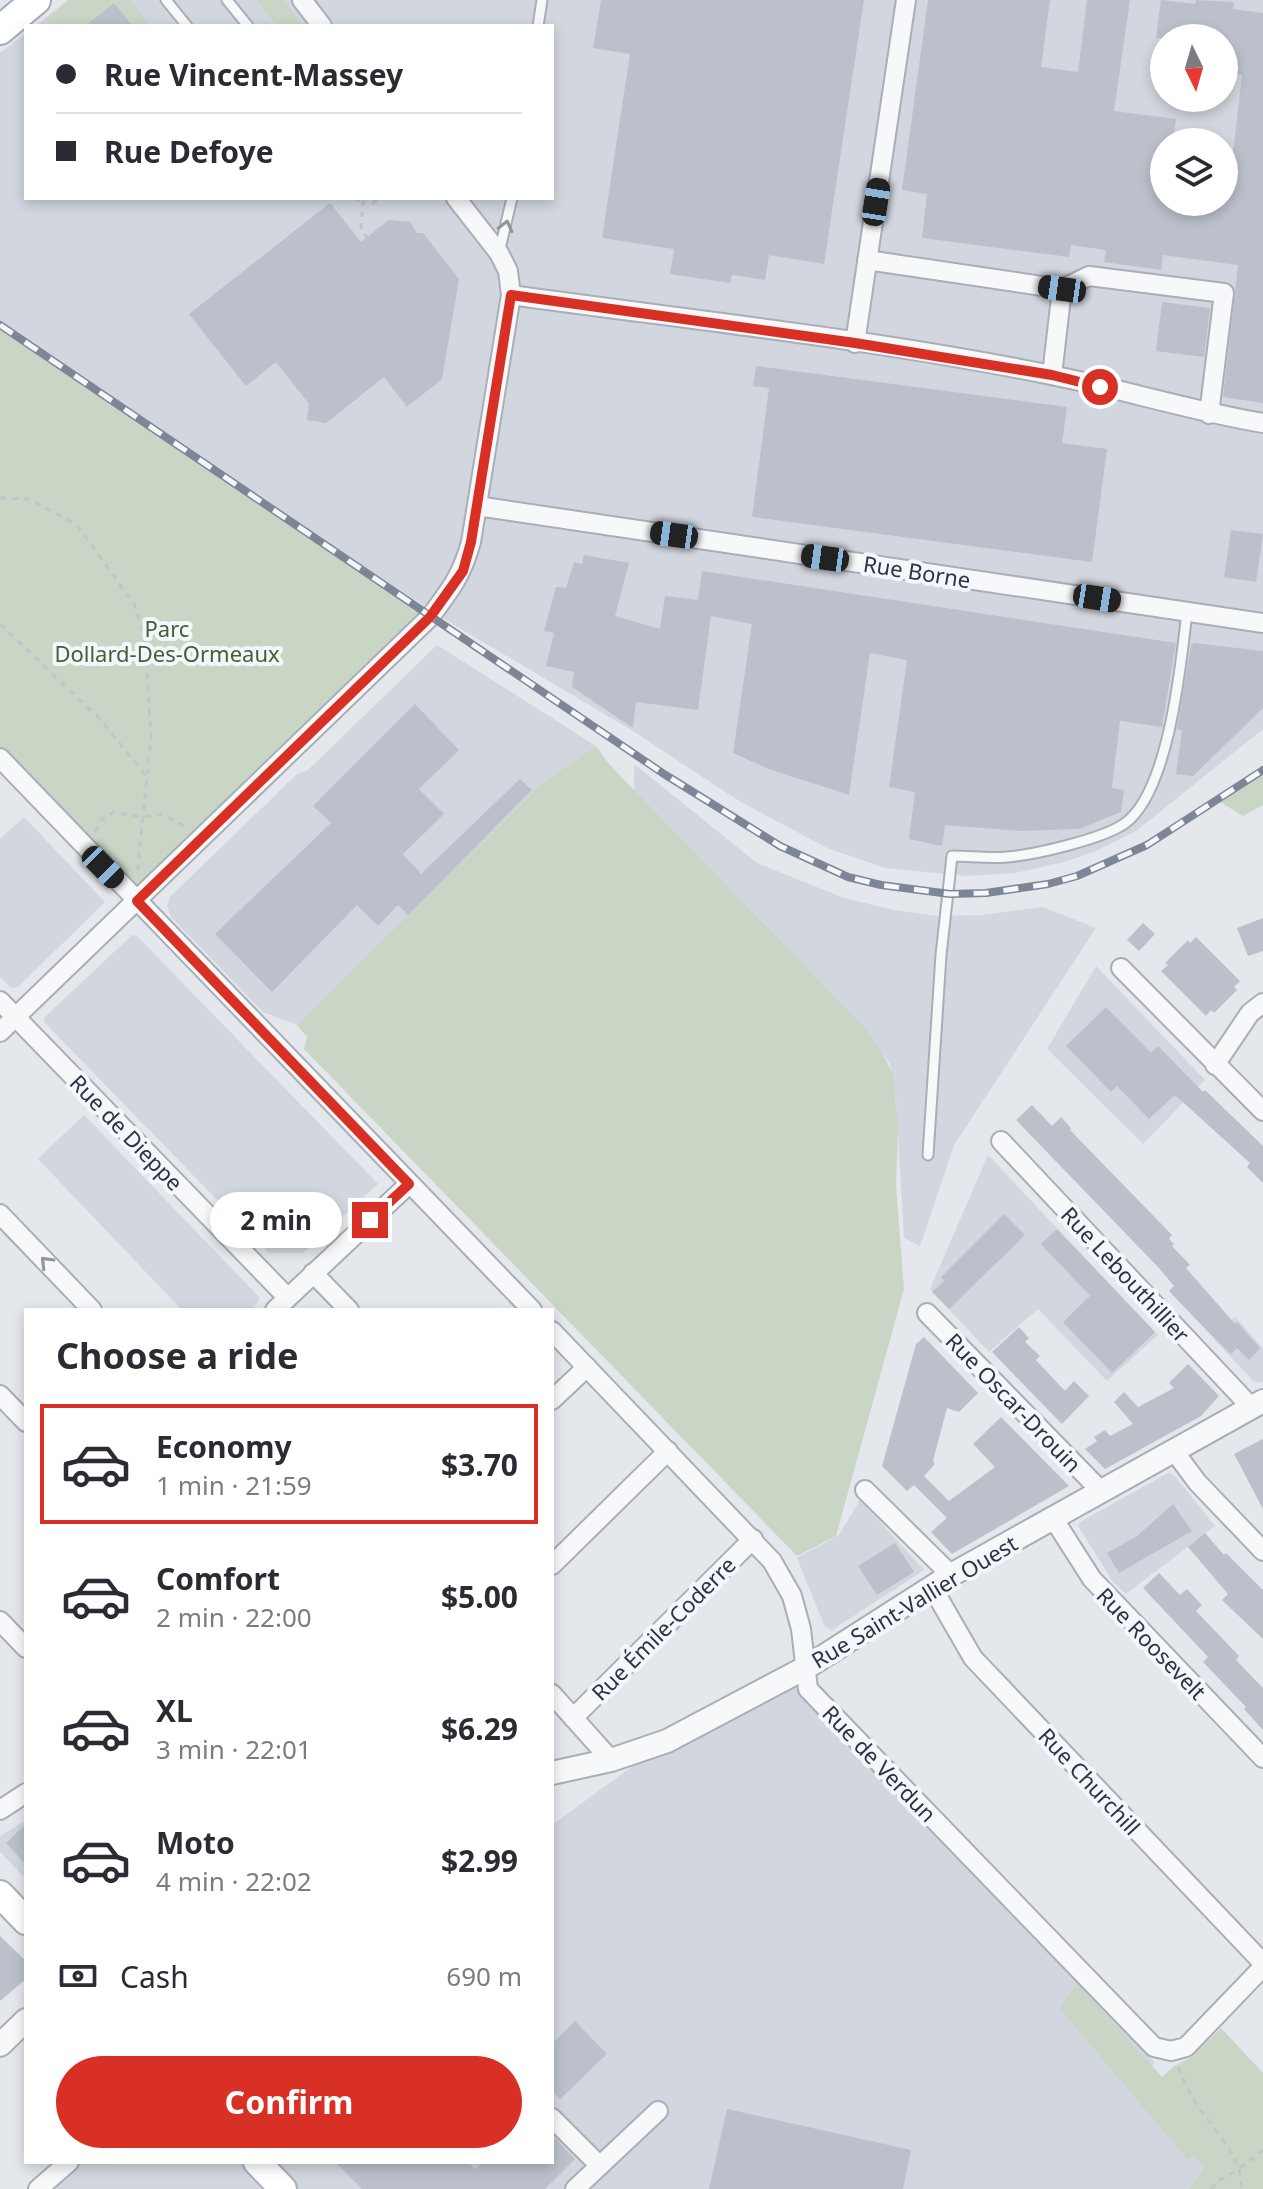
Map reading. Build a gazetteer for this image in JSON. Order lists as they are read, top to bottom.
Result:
{
  "streets": {
    "street": [
      "Rue Borne",
      "Rue de Dieppe",
      "Rue Lebouthillier",
      "Rue Oscar-Drouin",
      "Rue Saint-Vallier Ouest",
      "Rue Émile-Coderre",
      "Rue Roosevelt",
      "Rue de Verdun",
      "Rue Churchill"
    ]
  },
  "crossings": [
    ["Rue Lebouthillier", "Rue Saint-Vallier Ouest"],
    ["Rue Oscar-Drouin", "Rue Saint-Vallier Ouest"],
    ["Rue Saint-Vallier Ouest", "Rue Roosevelt"],
    ["Rue Saint-Vallier Ouest", "Rue de Verdun"],
    ["Rue Saint-Vallier Ouest", "Rue Churchill"],
    ["Rue Émile-Coderre", "Rue de Verdun"]
  ],
  "parks": ["Parc Dollard-Des-Ormeaux"],
  "north": "bottom",
  "page": {
    "banner": ["Rue Vincent-Massey", "Rue Defoye"],
    "bubble": "2 min",
    "heading": "Choose a ride",
    "list": [
      {
        "name": "Economy",
        "note": "1 min · 21:59",
        "value": "$3.70"
      },
      {
        "name": "Comfort",
        "note": "2 min · 22:00",
        "value": "$5.00"
      },
      {
        "name": "XL",
        "note": "3 min · 22:01",
        "value": "$6.29"
      },
      {
        "name": "Moto",
        "note": "4 min · 22:02",
        "value": "$2.99"
      }
    ],
    "pay": ["Cash", "690 m"],
    "buttons": "Confirm"
  }
}
